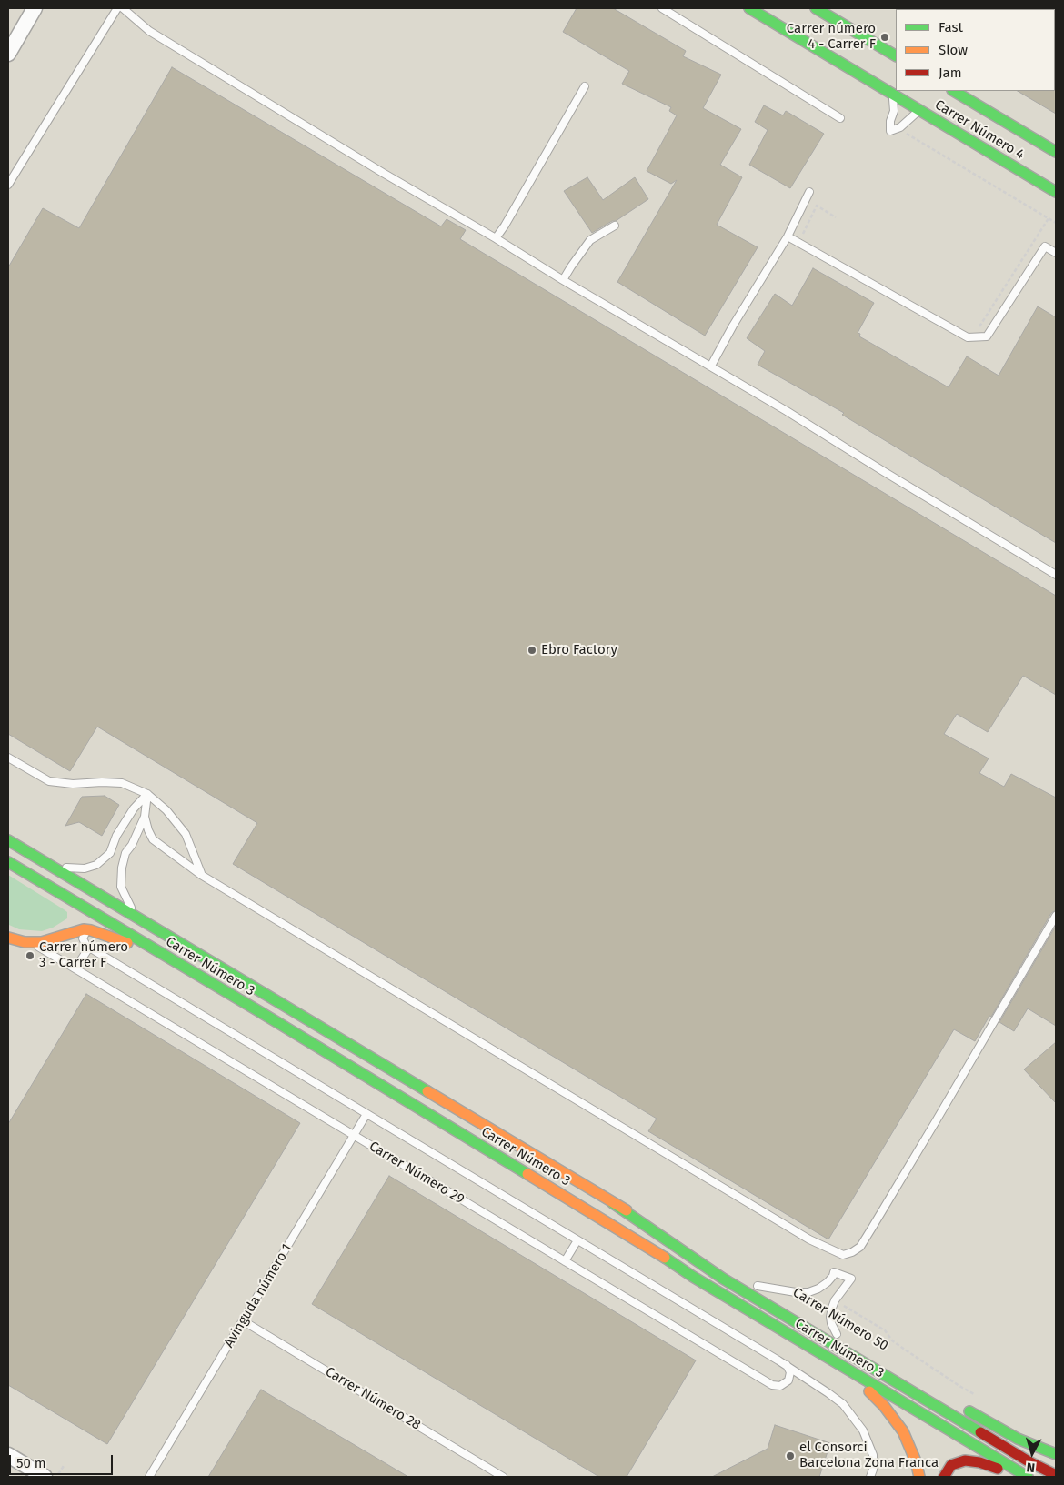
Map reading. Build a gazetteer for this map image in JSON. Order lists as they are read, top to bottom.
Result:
{
  "streets": {
    "main road": ["Carrer Número 4", "Carrer Número 3", "Carrer Número 50"],
    "lane": ["Carrer Número 29", "Avinguda número 1", "Carrer Número 28"]
  },
  "crossings": [
    ["Carrer Número 29", "Avinguda número 1"],
    ["Avinguda número 1", "Carrer Número 28"]
  ],
  "places": [
    "Carrer número 4 - Carrer F",
    "Ebro Factory",
    "Carrer número 3 - Carrer F",
    "el Consorci Barcelona Zona Franca"
  ],
  "legend": ["Fast", "Slow", "Jam"],
  "scale_bar": "50 m",
  "north": "bottom"
}
